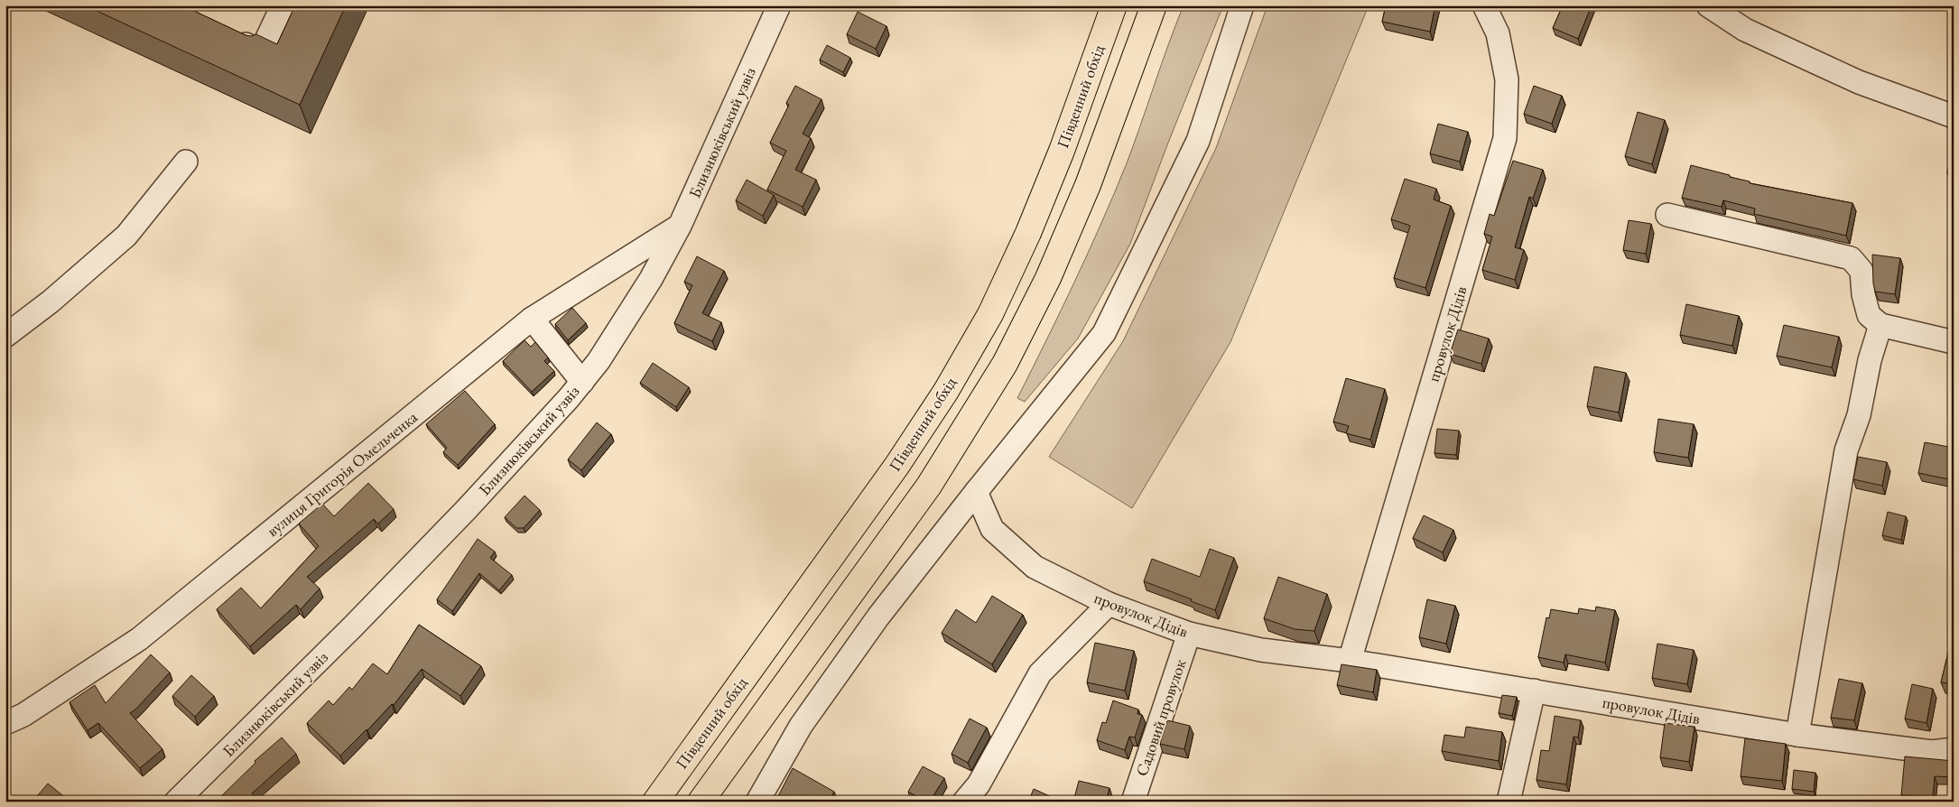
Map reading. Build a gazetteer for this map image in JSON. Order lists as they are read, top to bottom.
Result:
{
  "streets": {
    "main road": ["Південний обхід"],
    "street": [
      "Близнюківський узвіз",
      "провулок Дідів",
      "вулиця Григорія Омельченка",
      "Садовий провулок"
    ]
  },
  "crossings": [
    ["Близнюківський узвіз", "вулиця Григорія Омельченка"],
    ["провулок Дідів", "Садовий провулок"]
  ]
}
